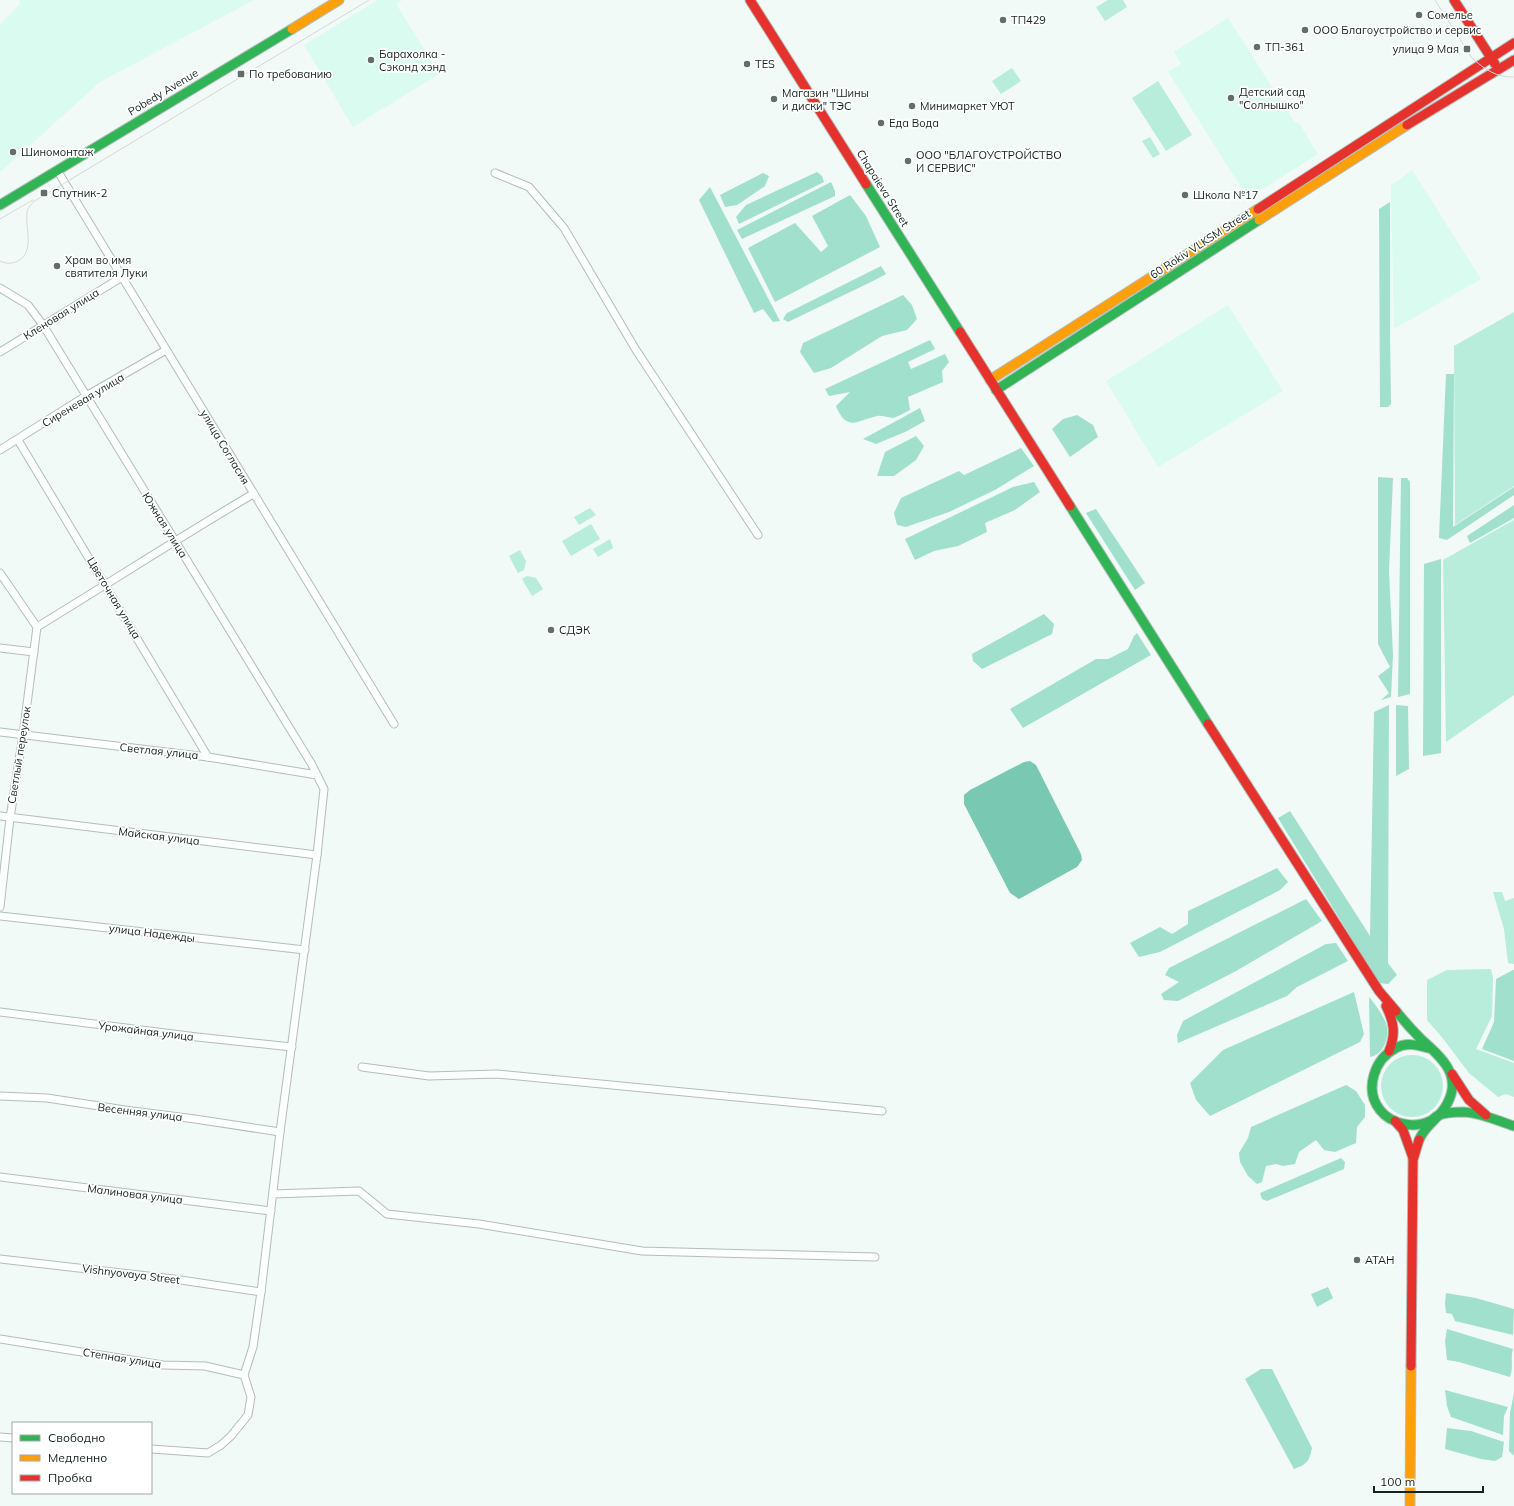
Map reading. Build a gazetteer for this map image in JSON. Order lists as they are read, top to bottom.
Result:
{
  "streets": {
    "main road": ["Pobedy Avenue", "Chapaieva Street", "60 Rokiv VLKSM Street"],
    "street": [
      "Кленовая улица",
      "Сиреневая улица",
      "улица Согласия",
      "Южная улица",
      "Цветочная улица",
      "Светлая улица",
      "Светлый переулок",
      "Майская улица",
      "улица Надежды",
      "Урожайная улица",
      "Весенняя улица",
      "Малиновая улица",
      "Vishnyovaya Street",
      "Степная улица"
    ]
  },
  "crossings": [
    ["Pobedy Avenue", "улица Согласия"],
    ["Chapaieva Street", "60 Rokiv VLKSM Street"],
    ["Кленовая улица", "улица Согласия"],
    ["Кленовая улица", "Южная улица"],
    ["Сиреневая улица", "улица Согласия"],
    ["Сиреневая улица", "Южная улица"],
    ["Сиреневая улица", "Цветочная улица"],
    ["Южная улица", "Светлая улица"],
    ["Южная улица", "Майская улица"],
    ["Южная улица", "улица Надежды"],
    ["Южная улица", "Урожайная улица"],
    ["Южная улица", "Весенняя улица"],
    ["Южная улица", "Малиновая улица"],
    ["Южная улица", "Vishnyovaya Street"],
    ["Южная улица", "Степная улица"],
    ["Цветочная улица", "Светлая улица"],
    ["Светлая улица", "Светлый переулок"],
    ["Светлый переулок", "Майская улица"]
  ],
  "places": {
    "other": [
      "Сомелье",
      "ТП429",
      "ООО Благоустройство и сервис",
      "ТП-361",
      "Барахолка - Сэконд хэнд",
      "TES",
      "Детский сад \"Солнышко\"",
      "Магазин \"Шины и диски\" ТЭС",
      "Минимаркет УЮТ",
      "Еда Вода",
      "Шиномонтаж",
      "ООО \"БЛАГОУСТРОЙСТВО И СЕРВИС\"",
      "Школа №17",
      "Храм во имя святителя Луки",
      "СДЭК",
      "АТАН"
    ],
    "transit": ["улица 9 Мая", "По требованию", "Спутник-2"]
  },
  "legend": ["Свободно", "Медленно", "Пробка"],
  "scale_bar": "100 m"
}
